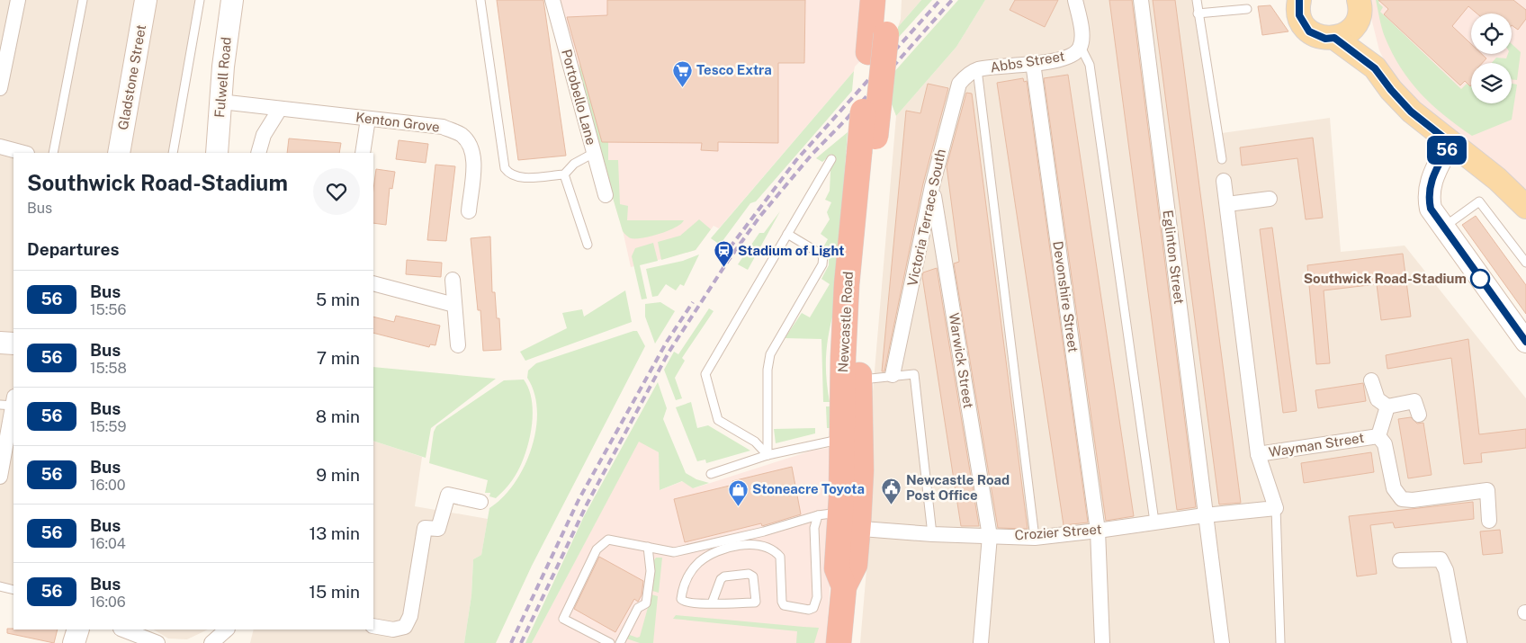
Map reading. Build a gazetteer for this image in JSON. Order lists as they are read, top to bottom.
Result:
{
  "streets": {
    "highway": ["Newcastle Road"],
    "street": [
      "Abbs Street",
      "Gladstone Street",
      "Fulwell Road",
      "Portobello Lane",
      "Kenton Grove",
      "Victoria Terrace South",
      "Eglinton Street",
      "Devonshire Street",
      "Warwick Street",
      "Wayman Street",
      "Crozier Street"
    ]
  },
  "crossings": [
    ["Abbs Street", "Victoria Terrace South"],
    ["Abbs Street", "Devonshire Street"],
    ["Fulwell Road", "Kenton Grove"],
    ["Victoria Terrace South", "Warwick Street"],
    ["Eglinton Street", "Crozier Street"],
    ["Devonshire Street", "Crozier Street"],
    ["Warwick Street", "Crozier Street"],
    ["Wayman Street", "Crozier Street"]
  ],
  "places": {
    "supermarket": ["Tesco Extra"],
    "station": ["Stadium of Light"],
    "other": ["Southwick Road-Stadium"],
    "public building": ["Newcastle Road Post Office"],
    "shop": ["Stoneacre Toyota"]
  },
  "lines": ["bus line 56"],
  "page": {
    "on_map": "56",
    "heading": [
      ["Southwick Road-Stadium", "Bus"],
      "Departures"
    ],
    "list": [
      {
        "mark": "56",
        "name": "Bus",
        "note": "15:56",
        "value": "5 min"
      },
      {
        "mark": "56",
        "name": "Bus",
        "note": "15:58",
        "value": "7 min"
      },
      {
        "mark": "56",
        "name": "Bus",
        "note": "15:59",
        "value": "8 min"
      },
      {
        "mark": "56",
        "name": "Bus",
        "note": "16:00",
        "value": "9 min"
      },
      {
        "mark": "56",
        "name": "Bus",
        "note": "16:04",
        "value": "13 min"
      },
      {
        "mark": "56",
        "name": "Bus",
        "note": "16:06",
        "value": "15 min"
      }
    ]
  }
}
